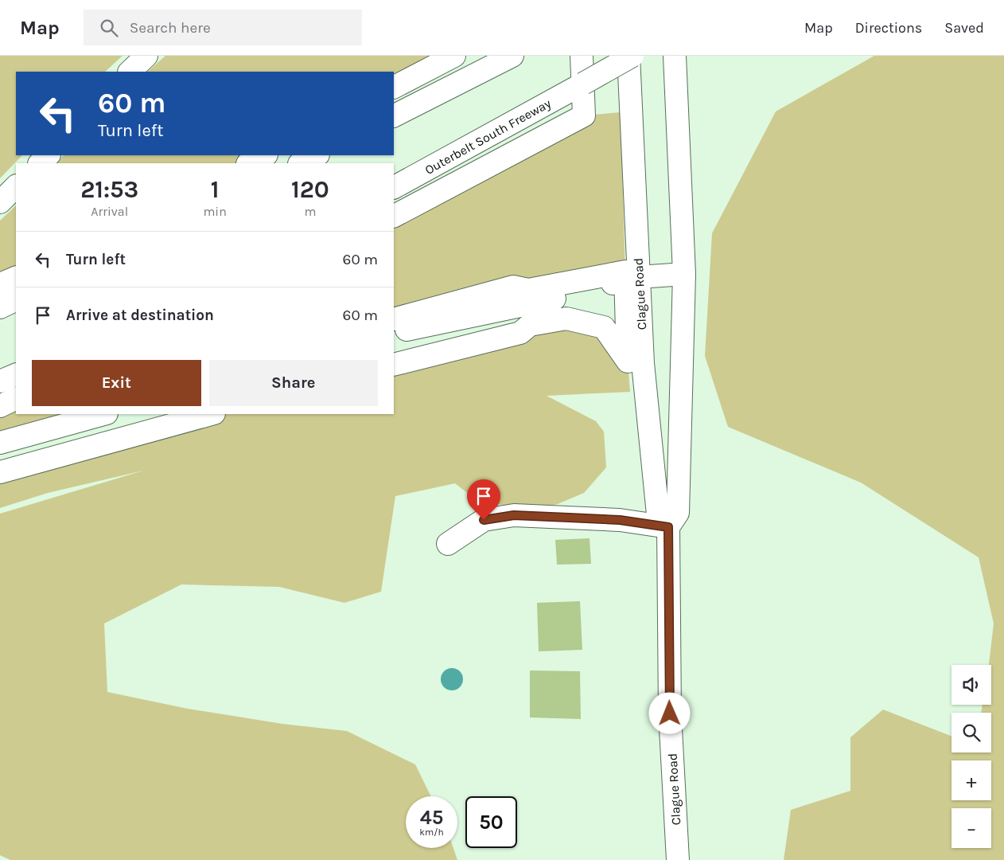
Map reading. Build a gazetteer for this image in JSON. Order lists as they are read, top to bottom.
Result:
{
  "streets": {
    "main road": ["Outerbelt South Freeway", "Clague Road"]
  },
  "page": {
    "header": "Map",
    "search": "Search here",
    "nav": ["Map", "Directions", "Saved"],
    "turn": ["60 m", "Turn left"],
    "eta": [
      "21:53",
      "Arrival",
      "1",
      "min",
      "120",
      "m"
    ],
    "list": [
      {
        "name": "Turn left",
        "value": "60 m"
      },
      {
        "name": "Arrive at destination",
        "value": "60 m"
      }
    ],
    "buttons": ["Exit", "Share"],
    "map_buttons": ["+", "−"],
    "speed": "45 km/h",
    "limit": "50"
  }
}
